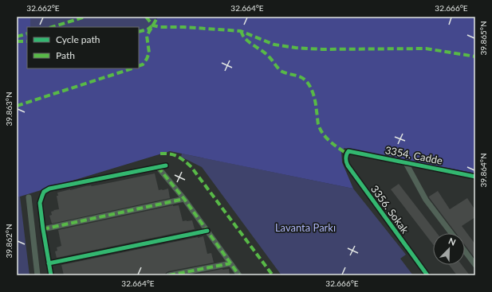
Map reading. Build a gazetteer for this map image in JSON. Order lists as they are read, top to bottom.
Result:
{
  "streets": {
    "street": ["3354. Cadde", "3356. Sokak"]
  },
  "crossings": [
    ["3354. Cadde", "3356. Sokak"]
  ],
  "parks": ["Lavanta Parkı"],
  "legend": ["Cycle path", "Path"],
  "north": "top right",
  "coordinates": [
    "32.662°E",
    "32.664°E",
    "32.666°E",
    "39.865°N",
    "39.863°N",
    "39.864°N",
    "39.862°N"
  ]
}
